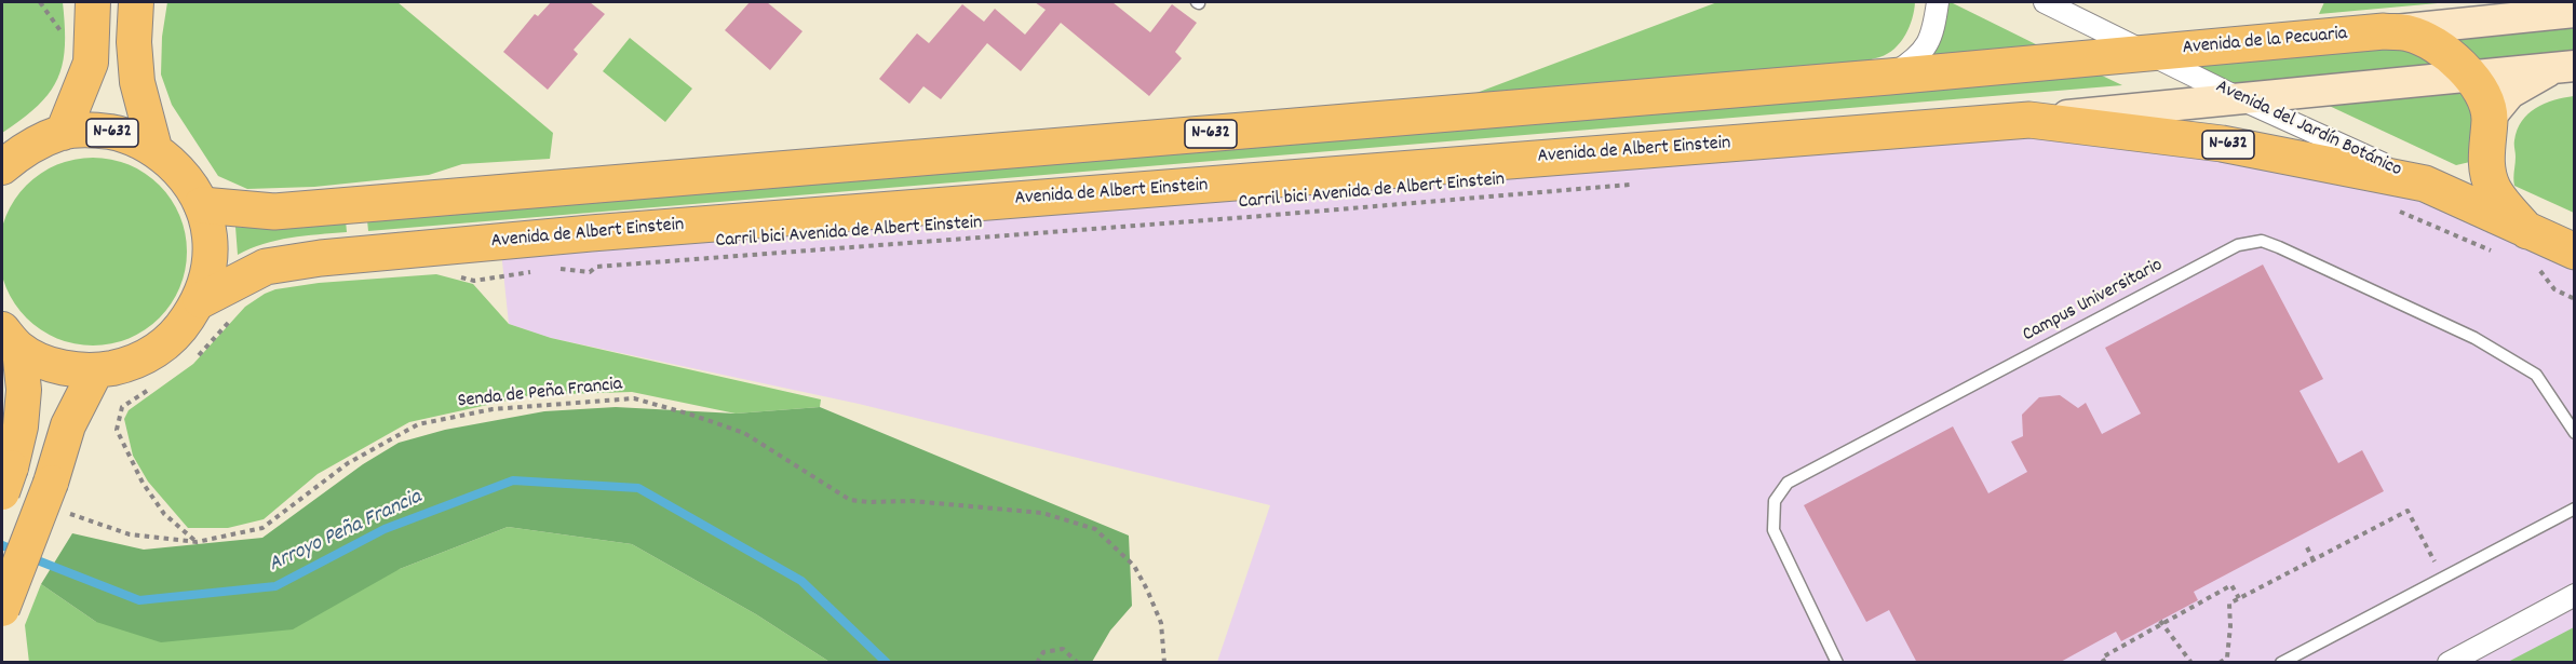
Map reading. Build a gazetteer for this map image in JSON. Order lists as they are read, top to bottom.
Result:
{
  "streets": {
    "highway": [
      "Avenida de la Pecuaria",
      "Avenida del Jardín Botánico",
      "N-632",
      "Avenida de Albert Einstein"
    ],
    "lane": ["Campus Universitario"],
    "path": ["Carril bici Avenida de Albert Einstein", "Senda de Peña Francia"]
  },
  "crossings": [
    ["Avenida de la Pecuaria", "Avenida del Jardín Botánico"],
    ["Avenida de la Pecuaria", "N-632"],
    ["Avenida del Jardín Botánico", "N-632"],
    ["Avenida del Jardín Botánico", "Avenida de Albert Einstein"],
    ["N-632", "Avenida de Albert Einstein"]
  ],
  "water": ["Arroyo Peña Francia"]
}
